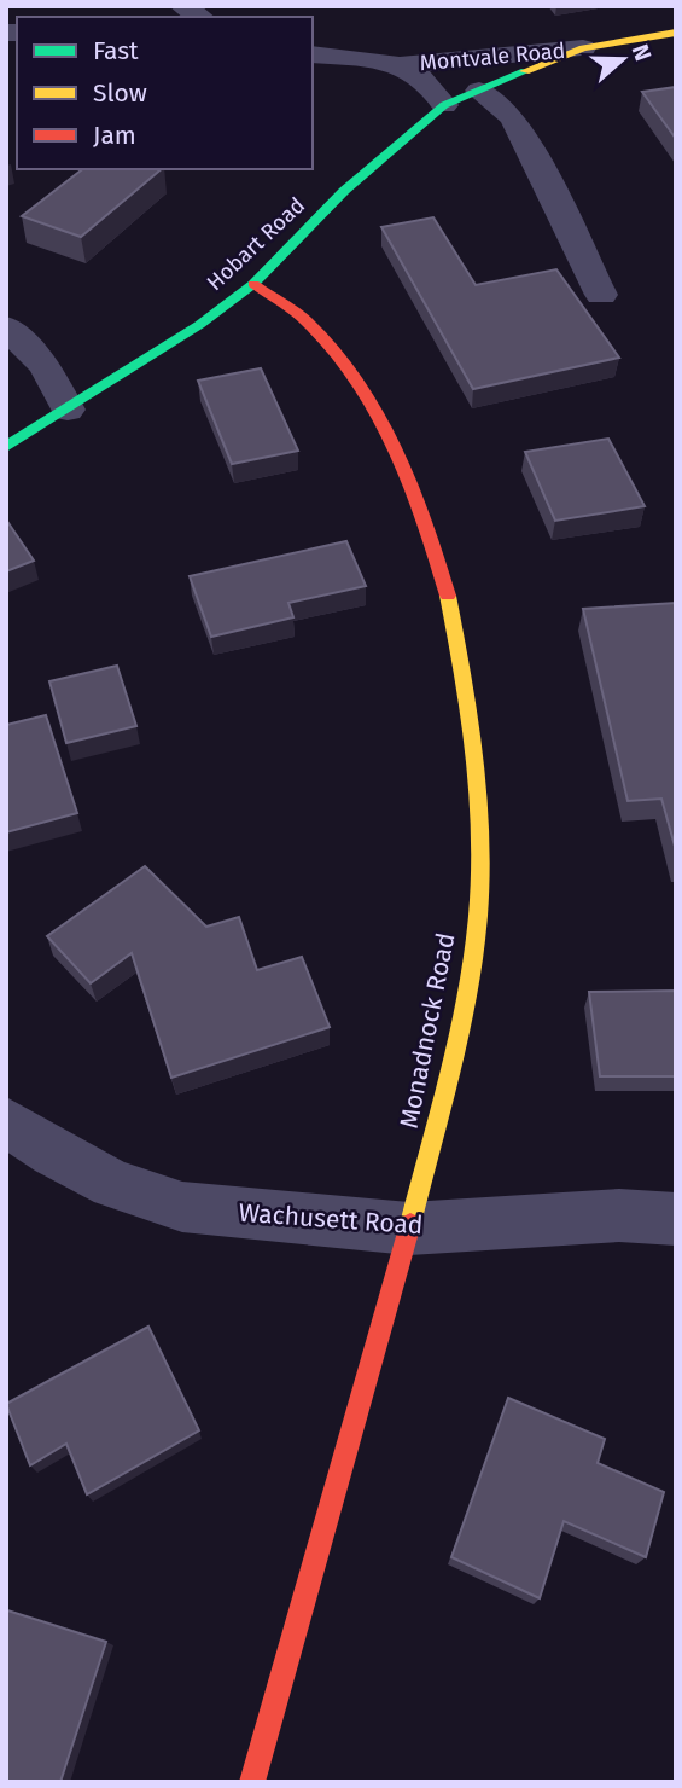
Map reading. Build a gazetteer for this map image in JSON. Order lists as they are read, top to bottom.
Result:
{
  "streets": {
    "street": [
      "Montvale Road",
      "Hobart Road",
      "Monadnock Road",
      "Wachusett Road"
    ]
  },
  "crossings": [
    ["Montvale Road", "Hobart Road"],
    ["Hobart Road", "Monadnock Road"],
    ["Monadnock Road", "Wachusett Road"]
  ],
  "legend": ["Fast", "Slow", "Jam"],
  "north": "right"
}
